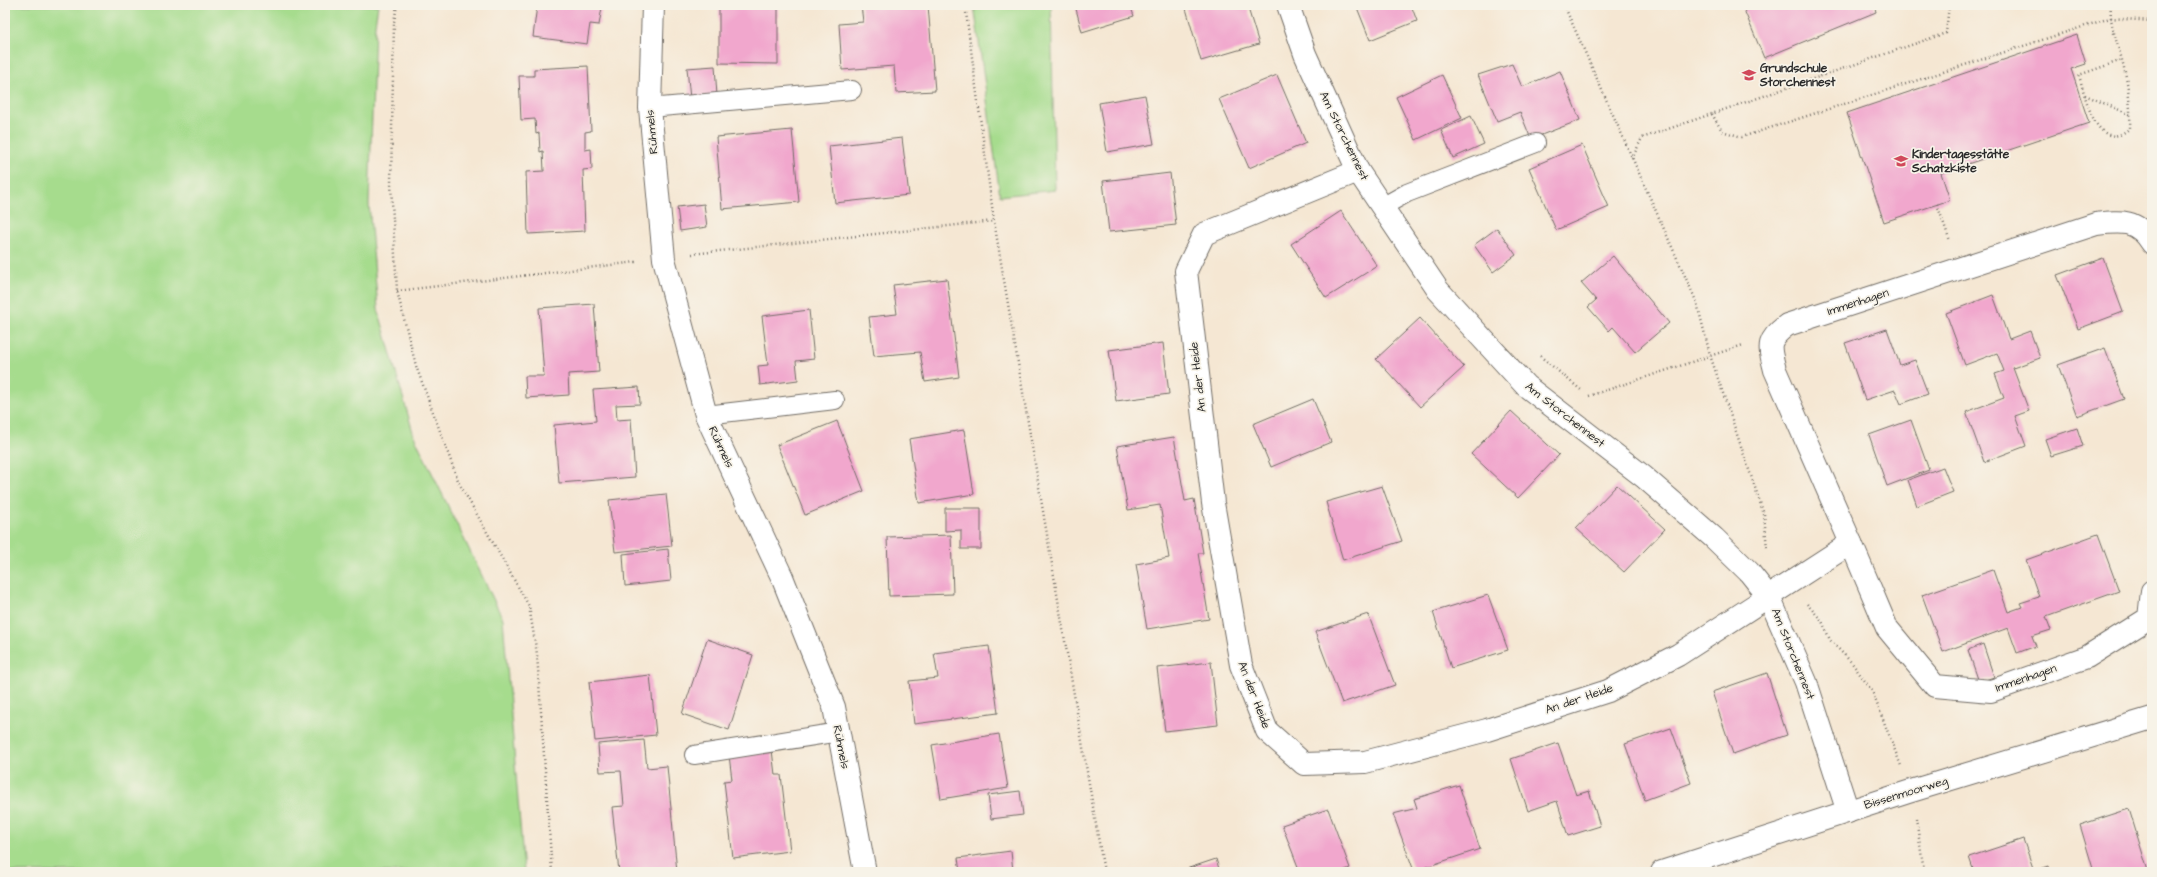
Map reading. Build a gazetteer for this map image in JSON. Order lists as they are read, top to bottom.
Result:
{
  "streets": {
    "street": [
      "Rühmels",
      "Am Storchennest",
      "Immenhagen",
      "An der Heide",
      "Bissenmoorweg"
    ]
  },
  "crossings": [
    ["Am Storchennest", "An der Heide"],
    ["Am Storchennest", "Bissenmoorweg"]
  ],
  "places": {
    "school or university": ["Grundschule Storchennest", "Kindertagesstätte Schatzkiste"]
  }
}
